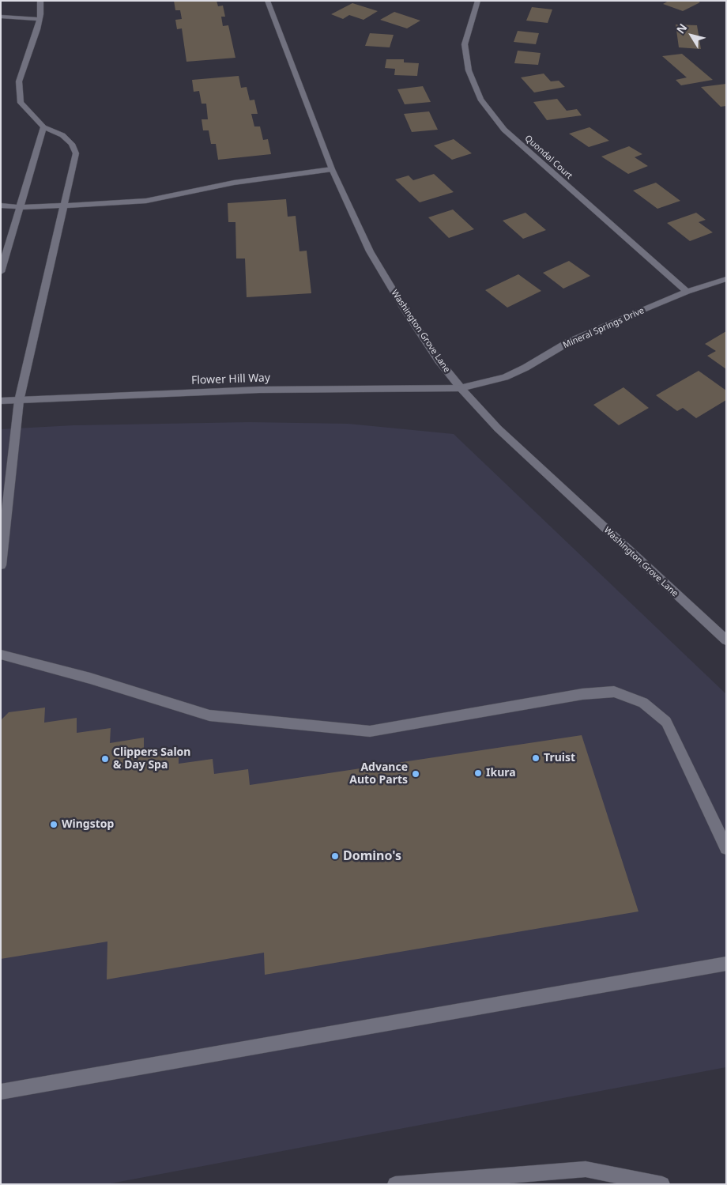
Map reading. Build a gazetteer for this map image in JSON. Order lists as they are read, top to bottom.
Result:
{
  "streets": {
    "street": [
      "Quondal Court",
      "Mineral Springs Drive",
      "Washington Grove Lane",
      "Flower Hill Way"
    ]
  },
  "crossings": [
    ["Quondal Court", "Mineral Springs Drive"],
    ["Mineral Springs Drive", "Washington Grove Lane"],
    ["Mineral Springs Drive", "Flower Hill Way"],
    ["Washington Grove Lane", "Flower Hill Way"]
  ],
  "places": [
    "Truist",
    "Clippers Salon & Day Spa",
    "Ikura",
    "Advance Auto Parts",
    "Wingstop",
    "Domino's"
  ],
  "north": "top left"
}
